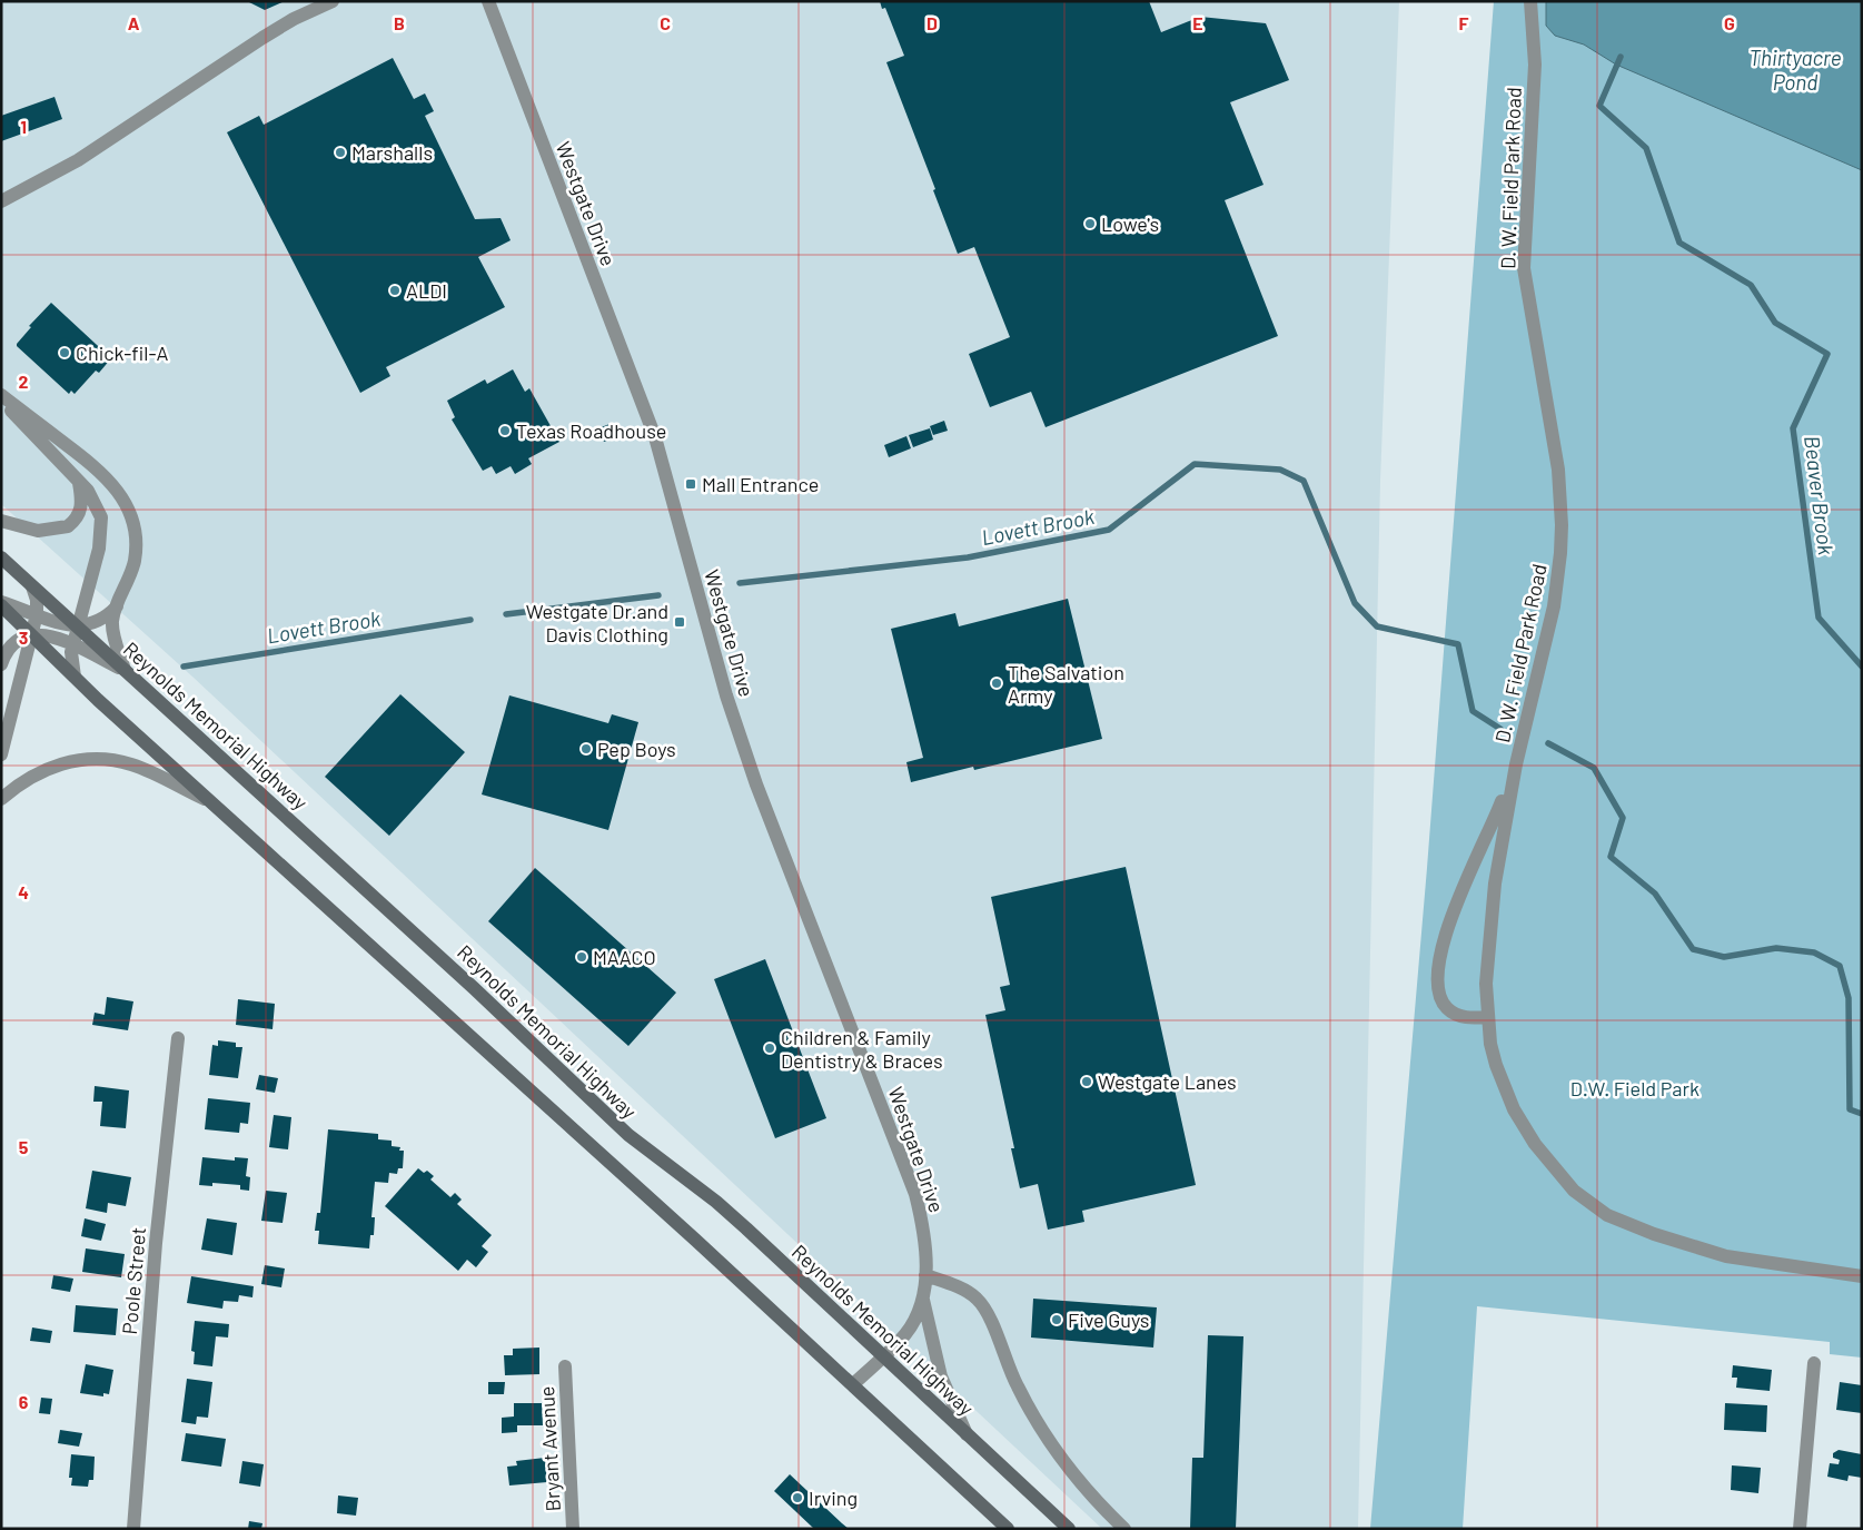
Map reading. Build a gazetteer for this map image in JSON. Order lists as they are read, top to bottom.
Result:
{
  "streets": {
    "main road": ["Reynolds Memorial Highway"],
    "street": [
      "D. W. Field Park Road",
      "Westgate Drive",
      "Poole Street",
      "Bryant Avenue"
    ]
  },
  "crossings": [
    ["Westgate Drive", "Reynolds Memorial Highway"]
  ],
  "water": ["Thirtyacre Pond", "Beaver Brook", "Lovett Brook"],
  "parks": ["D.W. Field Park"],
  "places": {
    "other": [
      "Marshalls",
      "Lowe's",
      "ALDI",
      "Chick-fil-A",
      "Texas Roadhouse",
      "The Salvation Army",
      "Pep Boys",
      "MAACO",
      "Children & Family Dentistry & Braces",
      "Westgate Lanes",
      "Five Guys",
      "Irving"
    ],
    "transit": ["Mall Entrance", "Westgate Dr.and Davis Clothing"]
  },
  "grid": {
    "columns": [
      "A",
      "B",
      "C",
      "D",
      "E",
      "F",
      "G"
    ],
    "rows": [
      "1",
      "2",
      "3",
      "4",
      "5",
      "6"
    ]
  }
}
